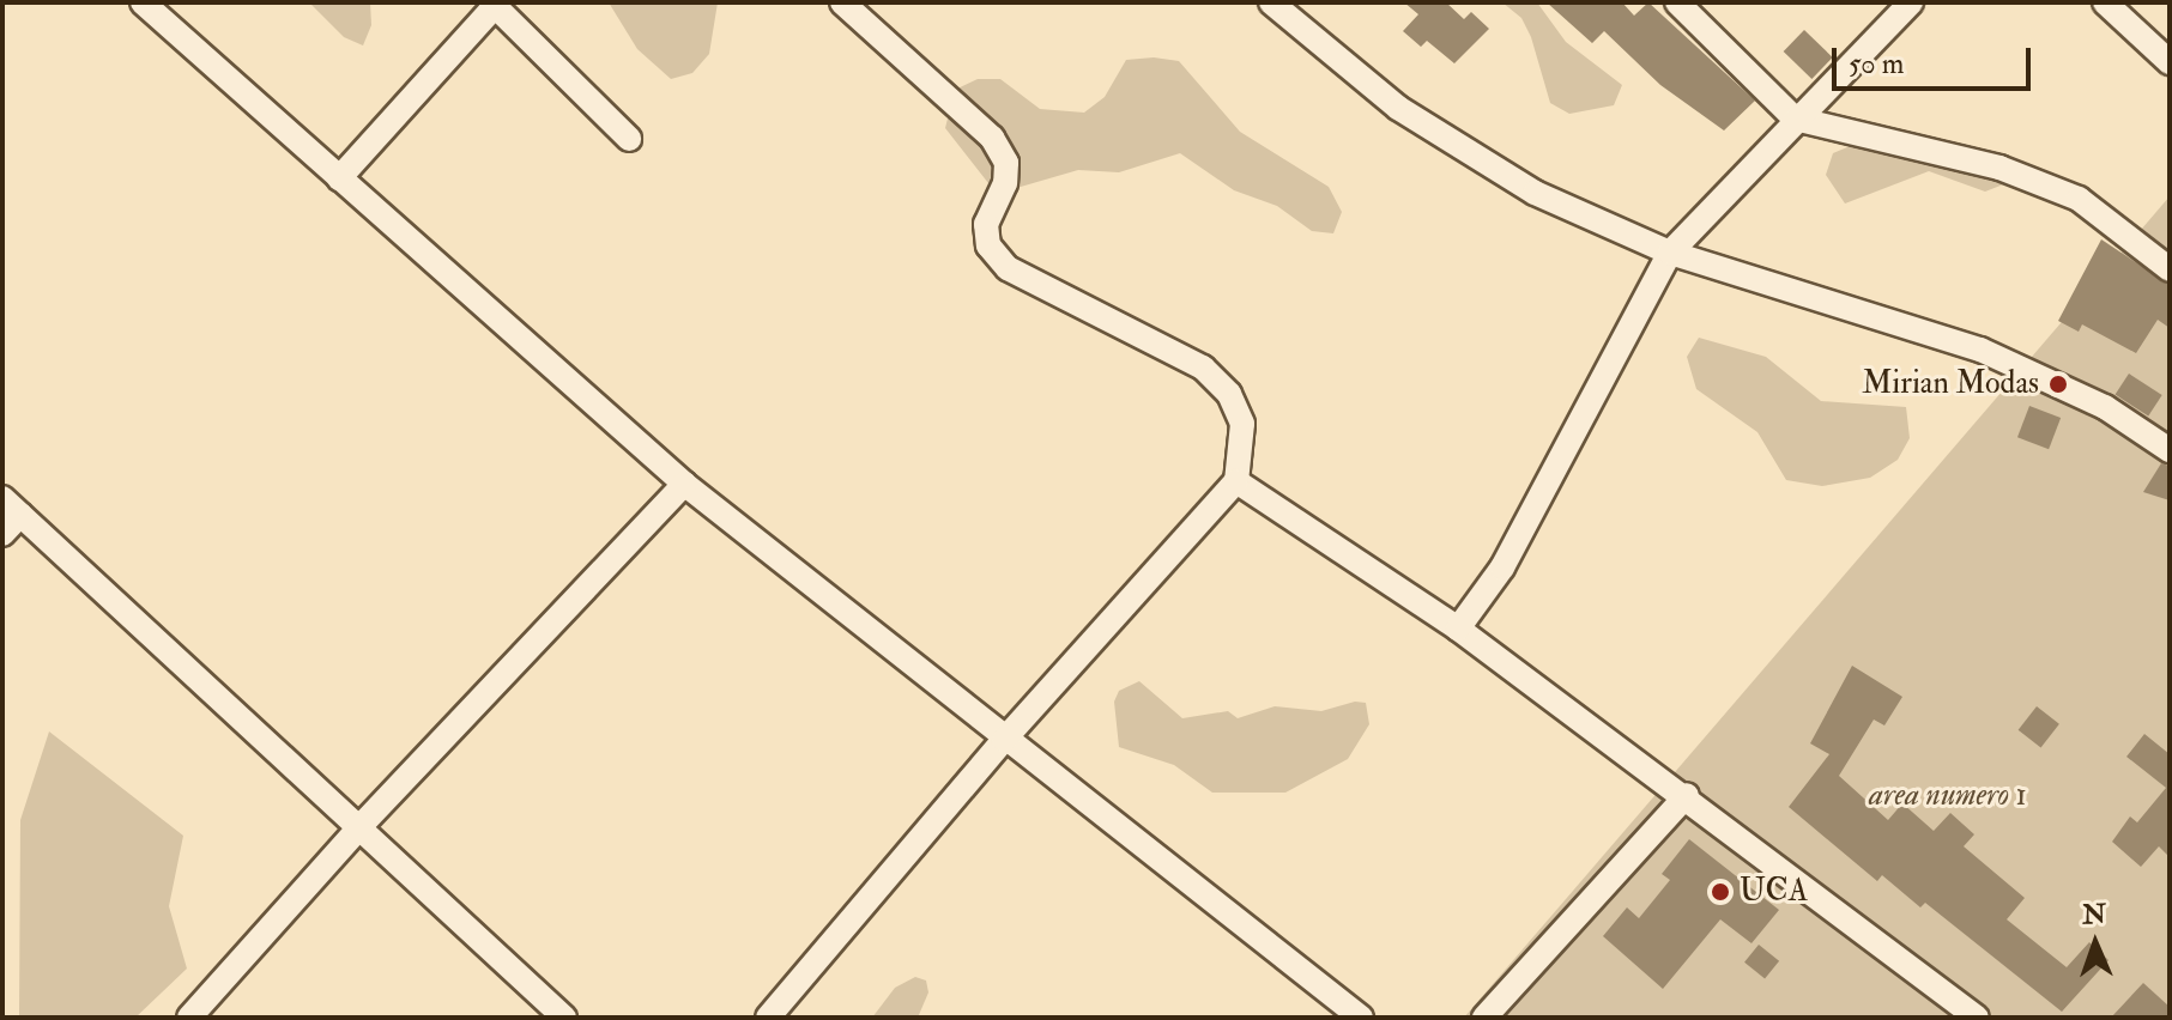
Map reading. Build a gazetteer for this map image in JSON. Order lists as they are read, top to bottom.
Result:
{
  "parks": ["area numero 1"],
  "places": ["Mirian Modas", "UCA"],
  "scale_bar": "50 m",
  "north": "top"
}
